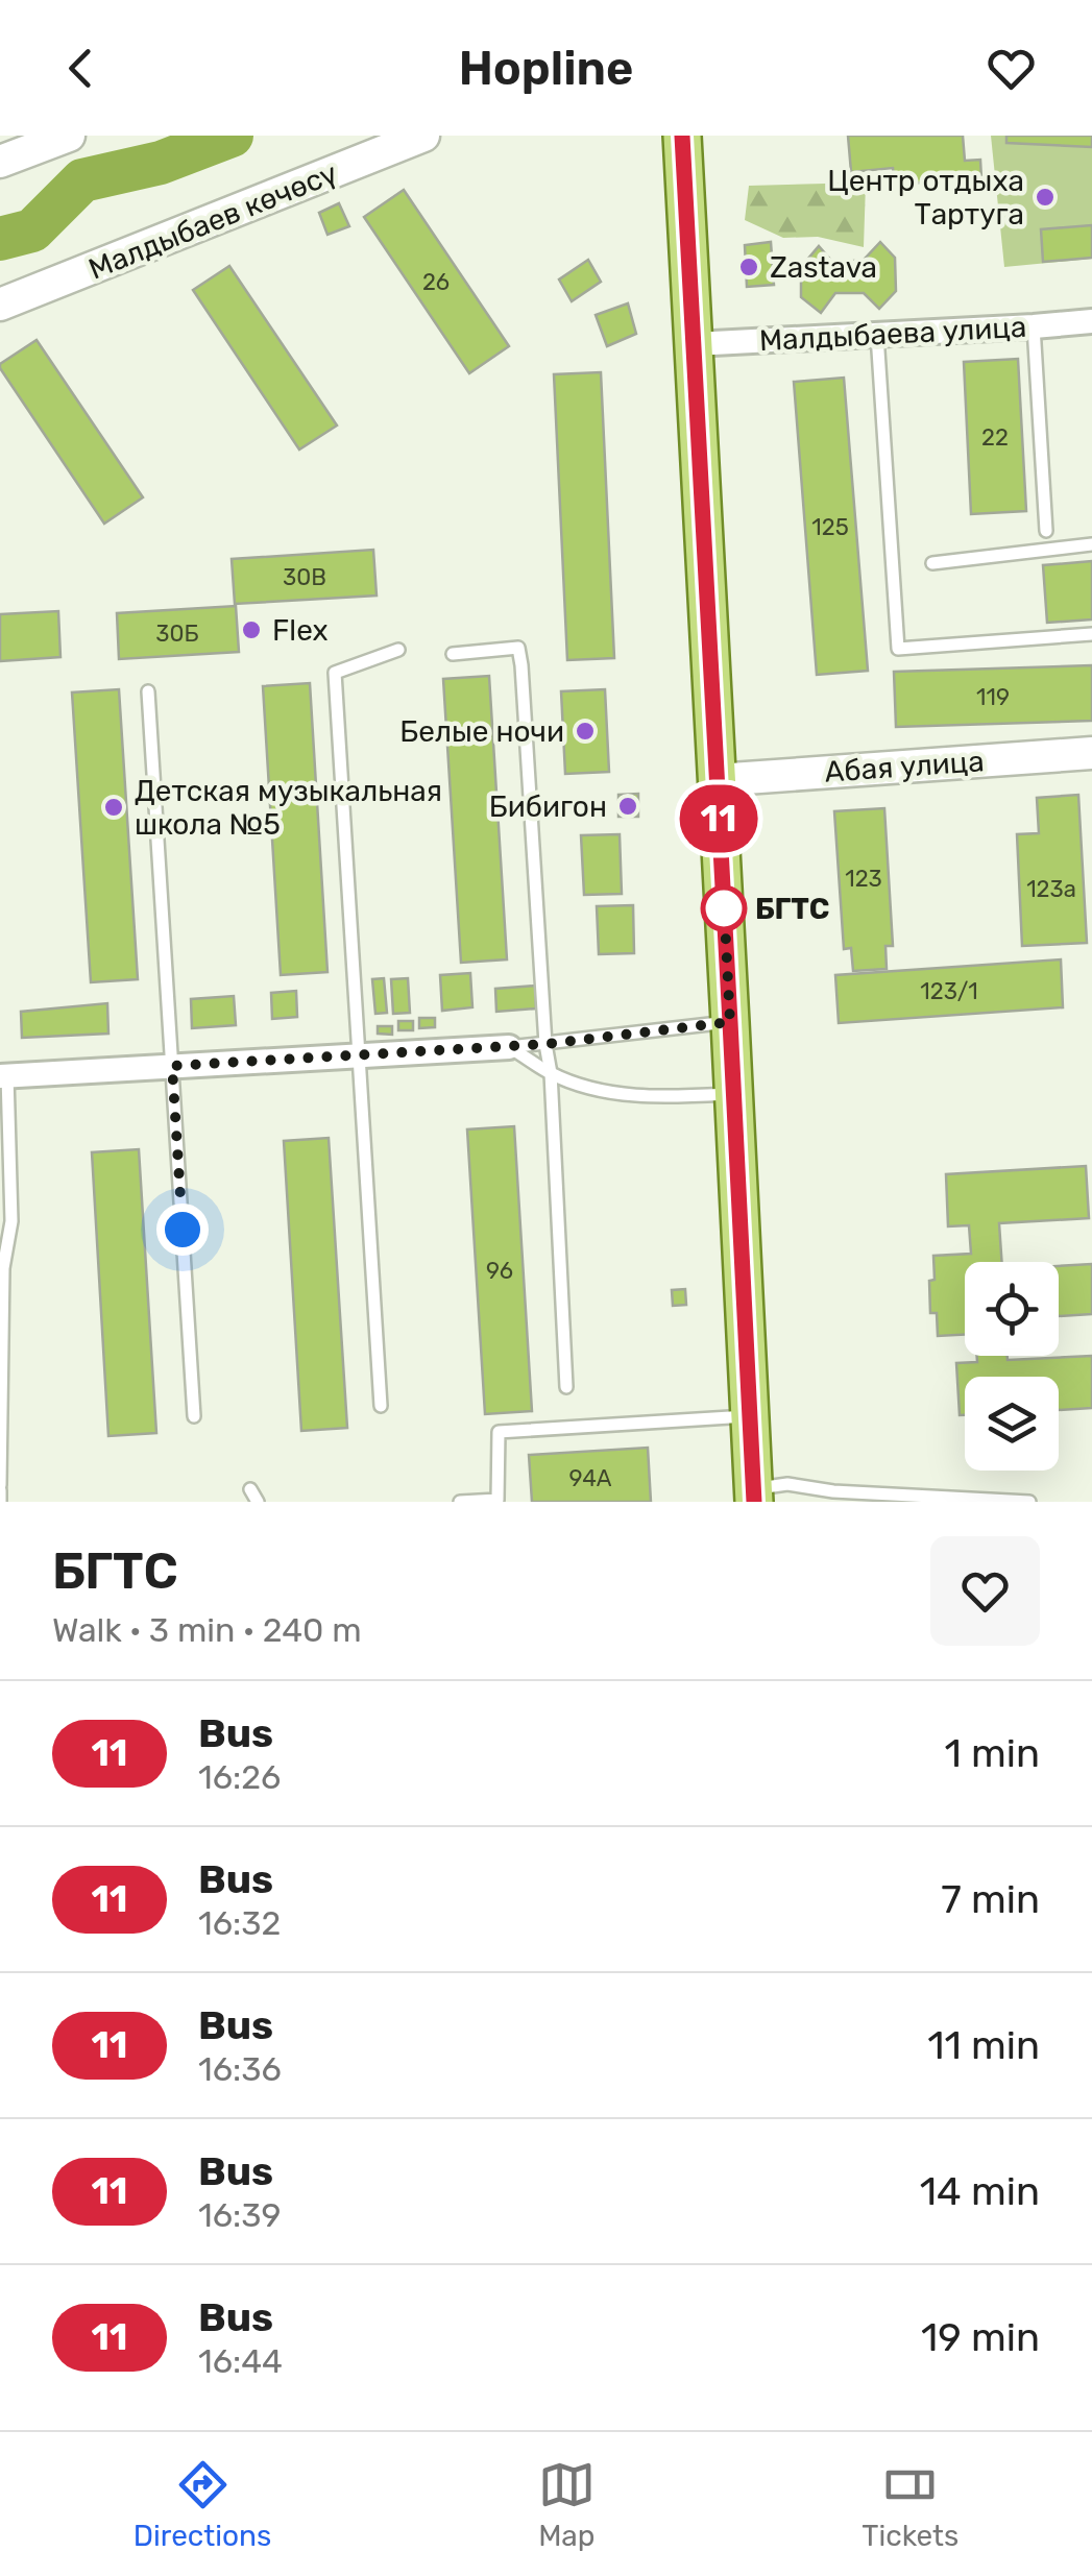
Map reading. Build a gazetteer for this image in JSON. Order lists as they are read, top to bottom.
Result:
{
  "streets": {
    "street": ["Малдыбаев көчөсү", "Малдыбаева улица", "Абая улица"]
  },
  "places": [
    "Центр отдыха Тартуга",
    "Zastava",
    "Flex",
    "Белые ночи",
    "Бибигон",
    "Детская музыкальная школа №5",
    "БГТС"
  ],
  "lines": ["bus line 11"],
  "house_numbers": [
    "26",
    "22",
    "125",
    "30В",
    "30Б",
    "119",
    "123",
    "123а",
    "123/1",
    "96",
    "94А"
  ],
  "page": {
    "header": "Hopline",
    "on_map": "11",
    "heading": ["БГТС", "Walk · 3 min · 240 m"],
    "list": [
      {
        "mark": "11",
        "name": "Bus",
        "note": "16:26",
        "value": "1 min"
      },
      {
        "mark": "11",
        "name": "Bus",
        "note": "16:32",
        "value": "7 min"
      },
      {
        "mark": "11",
        "name": "Bus",
        "note": "16:36",
        "value": "11 min"
      },
      {
        "mark": "11",
        "name": "Bus",
        "note": "16:39",
        "value": "14 min"
      },
      {
        "mark": "11",
        "name": "Bus",
        "note": "16:44",
        "value": "19 min"
      }
    ],
    "tabs": ["Directions", "Map", "Tickets"]
  }
}
